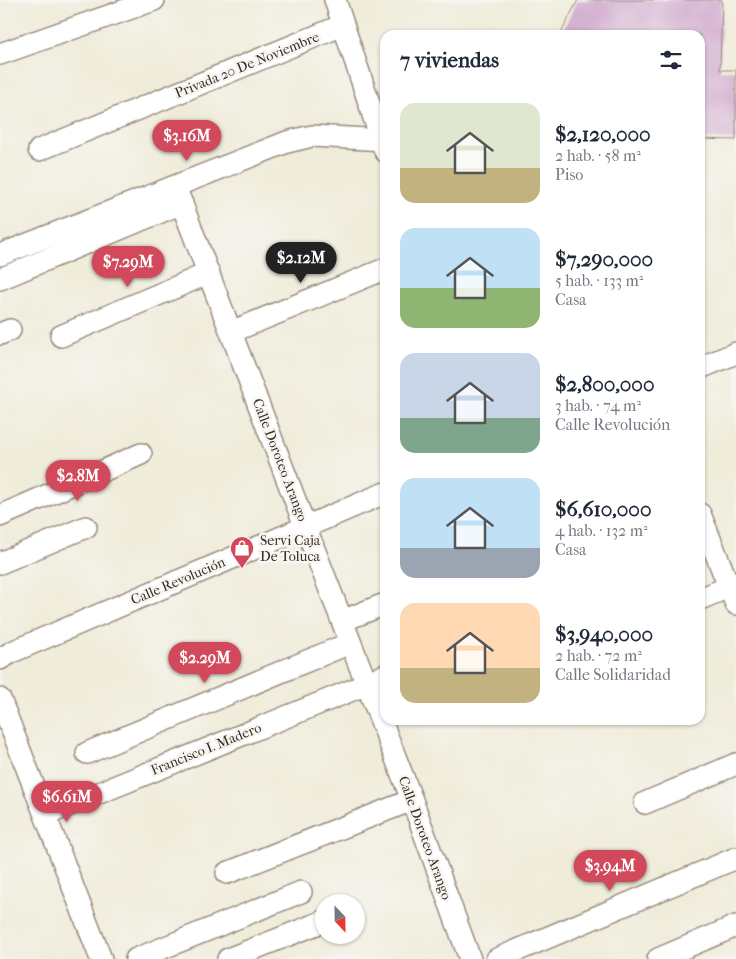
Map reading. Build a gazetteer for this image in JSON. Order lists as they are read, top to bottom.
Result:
{
  "streets": {
    "street": [
      "Privada 20 De Noviembre",
      "Calle Doroteo Arango",
      "Calle Revolución",
      "Francisco I. Madero"
    ]
  },
  "crossings": [
    ["Calle Doroteo Arango", "Calle Revolución"],
    ["Calle Doroteo Arango", "Francisco I. Madero"]
  ],
  "places": {
    "shop": ["Servi Caja De Toluca"]
  },
  "north": "bottom",
  "page": {
    "heading": "7 viviendas",
    "list": [
      {
        "name": "$2,120,000",
        "note": "2 hab. · 58 m² · Piso"
      },
      {
        "name": "$7,290,000",
        "note": "5 hab. · 133 m² · Casa"
      },
      {
        "name": "$2,800,000",
        "note": "3 hab. · 74 m² · Calle Revolución"
      },
      {
        "name": "$6,610,000",
        "note": "4 hab. · 132 m² · Casa"
      },
      {
        "name": "$3,940,000",
        "note": "2 hab. · 72 m² · Calle Solidaridad"
      }
    ],
    "price": [
      "$3.16M",
      "$2.12M",
      "$7.29M",
      "$2.8M",
      "$2.29M",
      "$6.61M",
      "$3.94M"
    ]
  }
}
